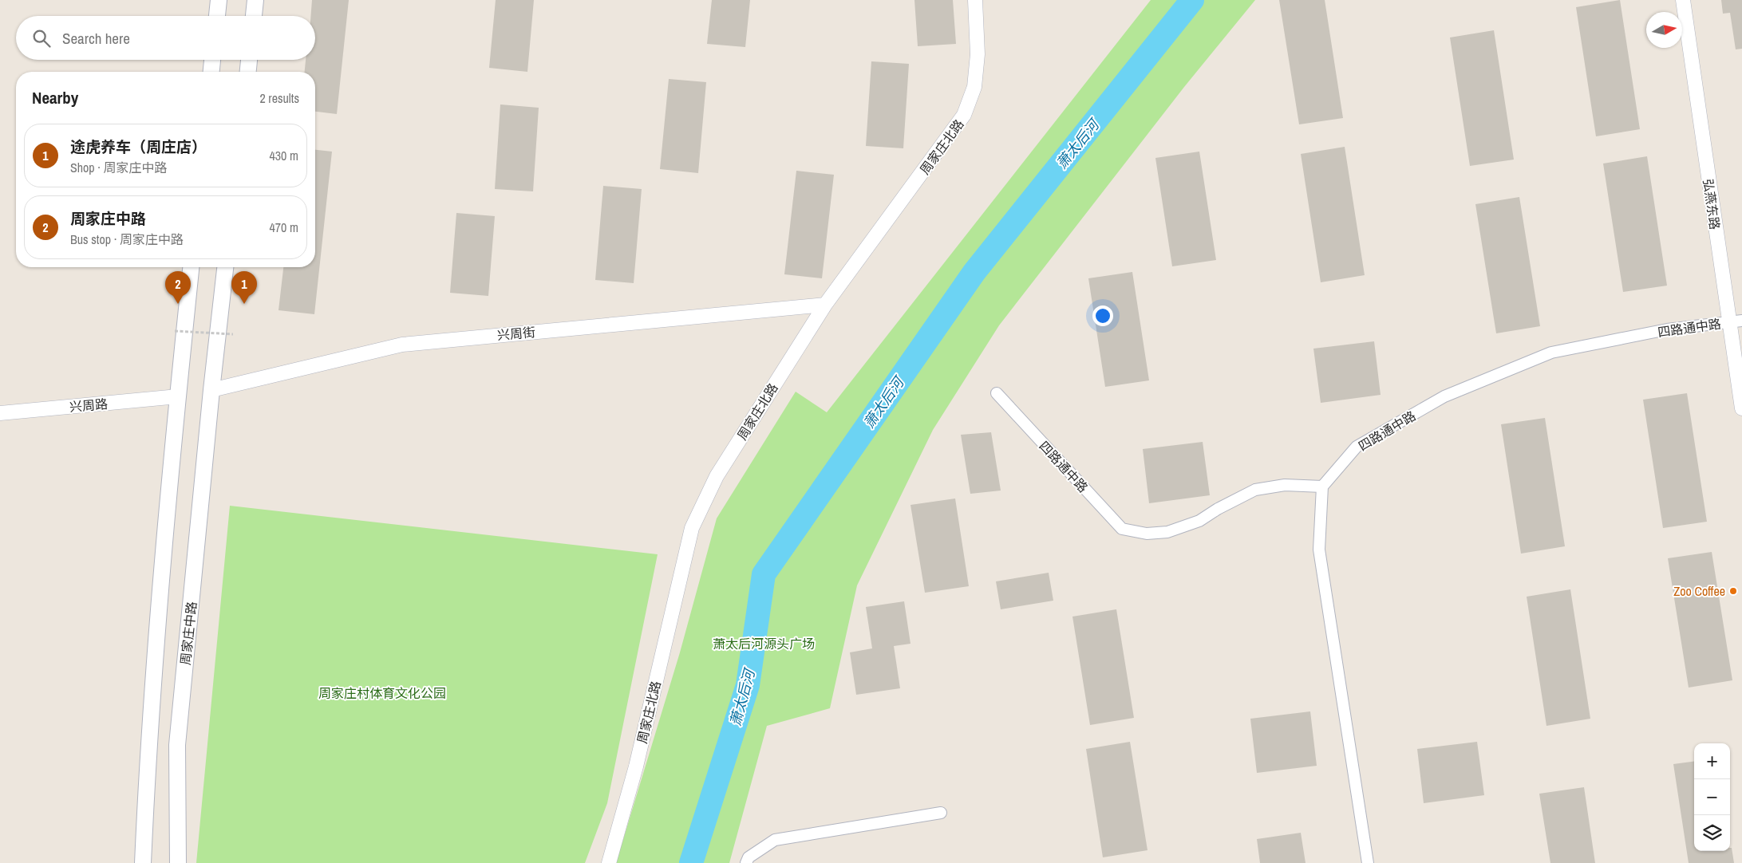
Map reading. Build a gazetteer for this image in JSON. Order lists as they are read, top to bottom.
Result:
{
  "streets": {
    "main road": ["周家庄中路"],
    "street": [
      "周家庄北路",
      "弘燕东路",
      "四路通中路",
      "兴周街",
      "兴周路"
    ]
  },
  "crossings": [
    ["周家庄北路", "兴周街"],
    ["弘燕东路", "四路通中路"],
    ["兴周街", "周家庄中路"]
  ],
  "water": ["萧太后河"],
  "parks": ["萧太后河源头广场", "周家庄村体育文化公园"],
  "places": ["Zoo Coffee"],
  "north": "right",
  "page": {
    "search": "Search here",
    "heading": ["Nearby", "2 results"],
    "list": [
      {
        "mark": "1",
        "name": "途虎养车（周庄店）",
        "note": "Shop · 周家庄中路",
        "value": "430 m"
      },
      {
        "mark": "2",
        "name": "周家庄中路",
        "note": "Bus stop · 周家庄中路",
        "value": "470 m"
      }
    ],
    "pins": ["1", "2"],
    "map_buttons": ["+", "−"]
  }
}
